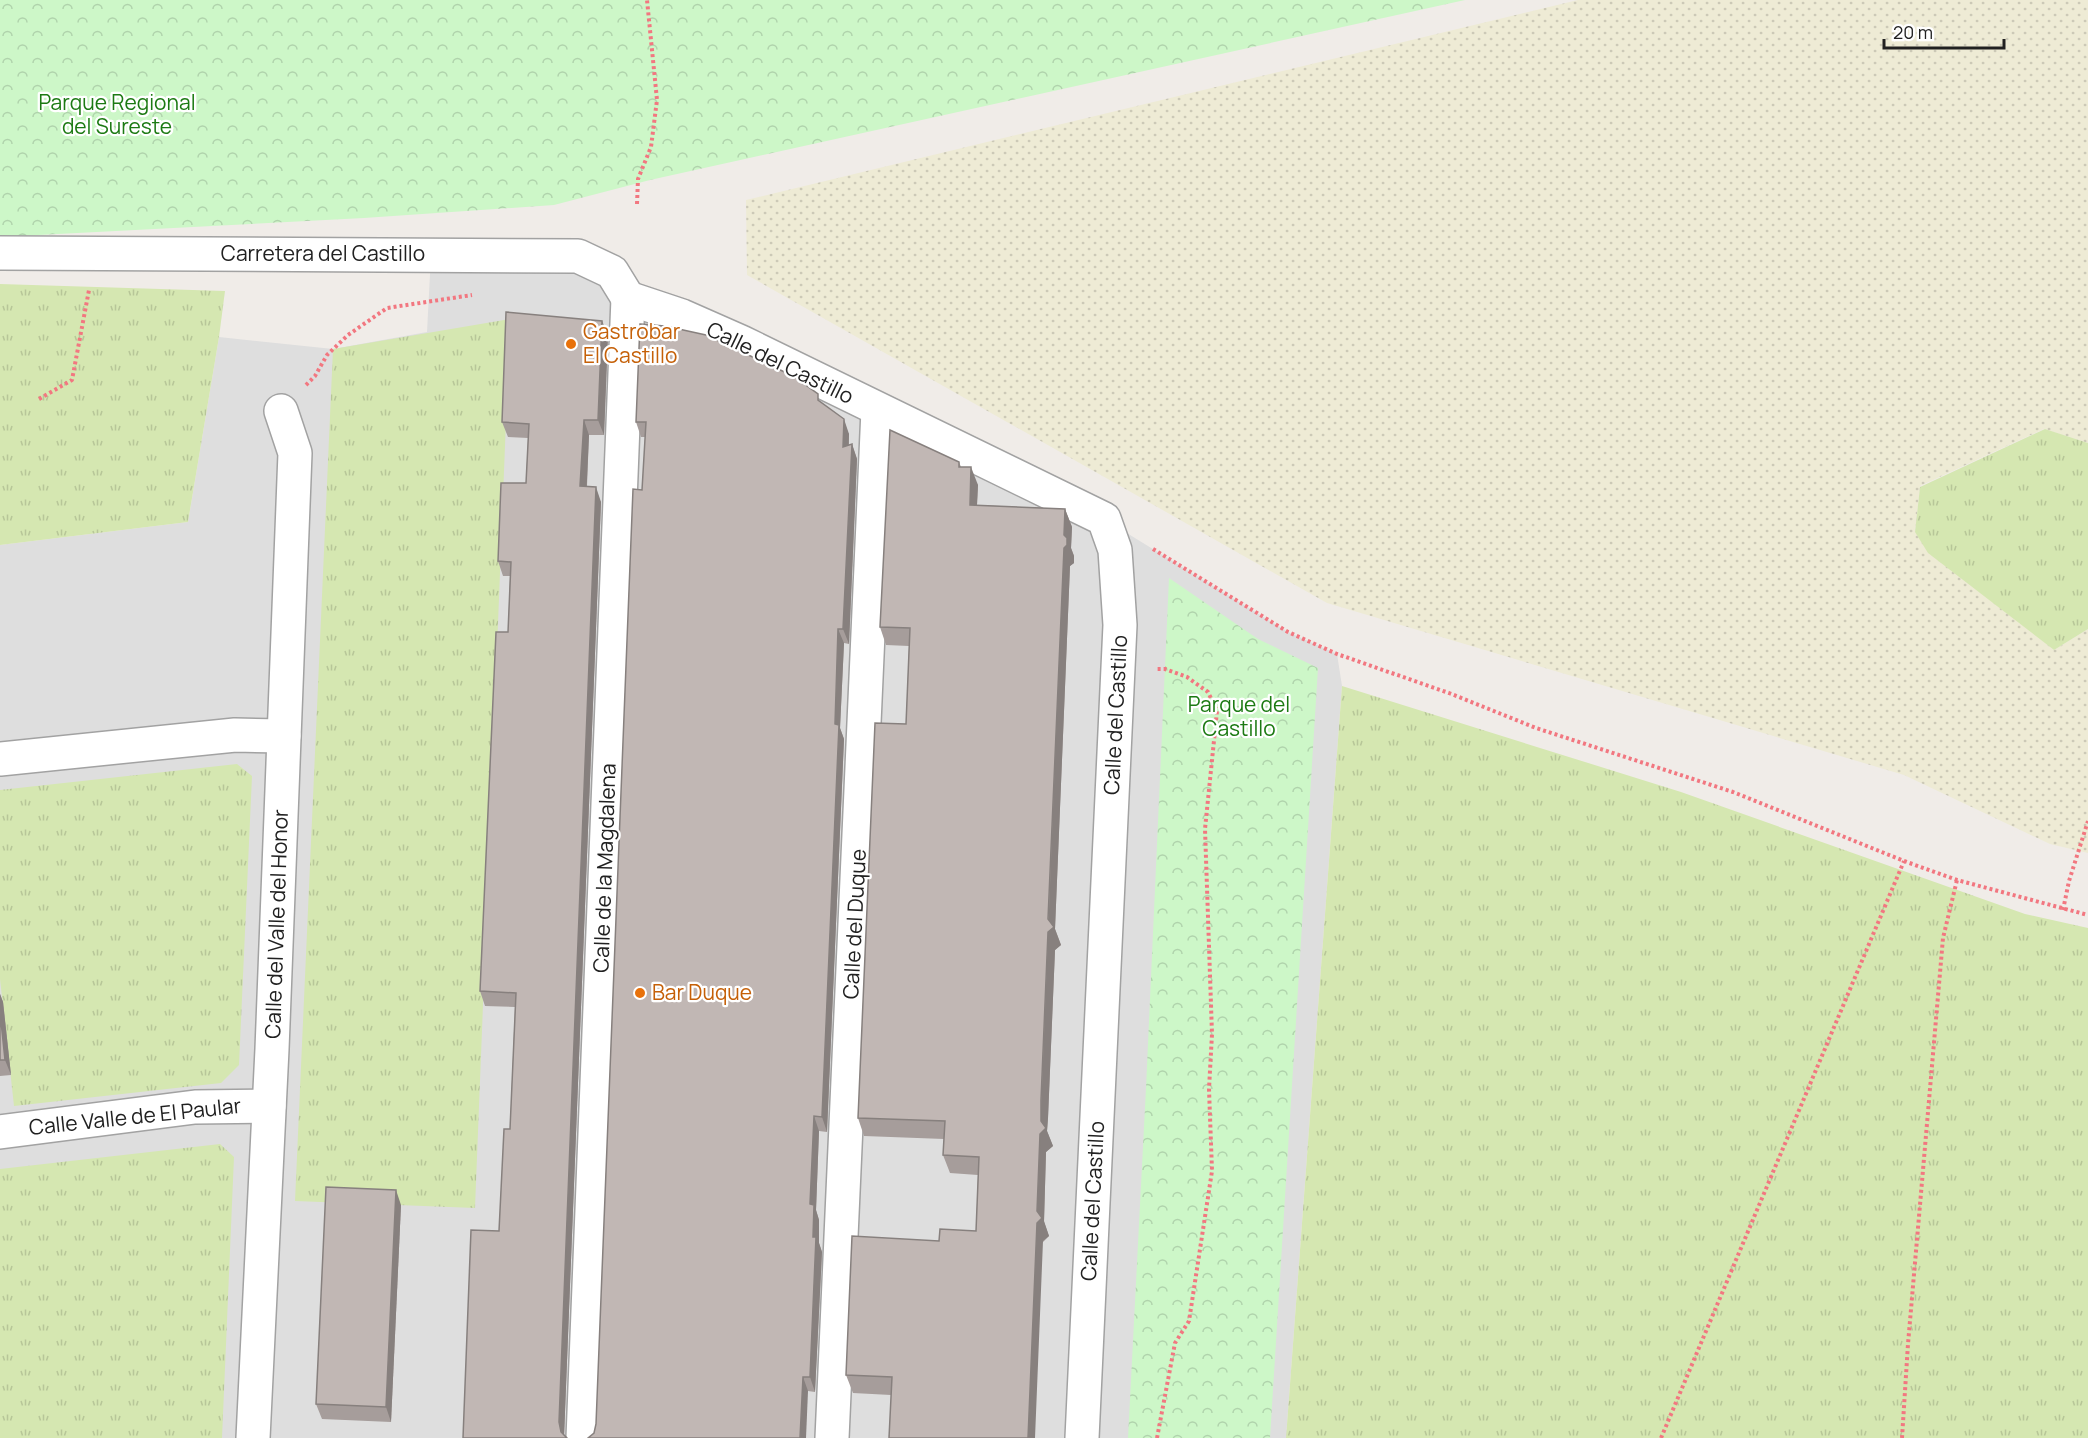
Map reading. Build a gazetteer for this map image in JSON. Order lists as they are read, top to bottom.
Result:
{
  "streets": {
    "street": [
      "Carretera del Castillo",
      "Calle del Castillo",
      "Calle de la Magdalena",
      "Calle del Valle del Honor",
      "Calle del Duque",
      "Calle Valle de El Paular"
    ]
  },
  "crossings": [
    ["Carretera del Castillo", "Calle del Castillo"],
    ["Carretera del Castillo", "Calle de la Magdalena"],
    ["Calle del Castillo", "Calle de la Magdalena"],
    ["Calle del Castillo", "Calle del Duque"],
    ["Calle del Valle del Honor", "Calle Valle de El Paular"]
  ],
  "parks": ["Parque Regional del Sureste", "Parque del Castillo"],
  "places": ["Gastrobar El Castillo", "Bar Duque"],
  "scale_bar": "20 m"
}
